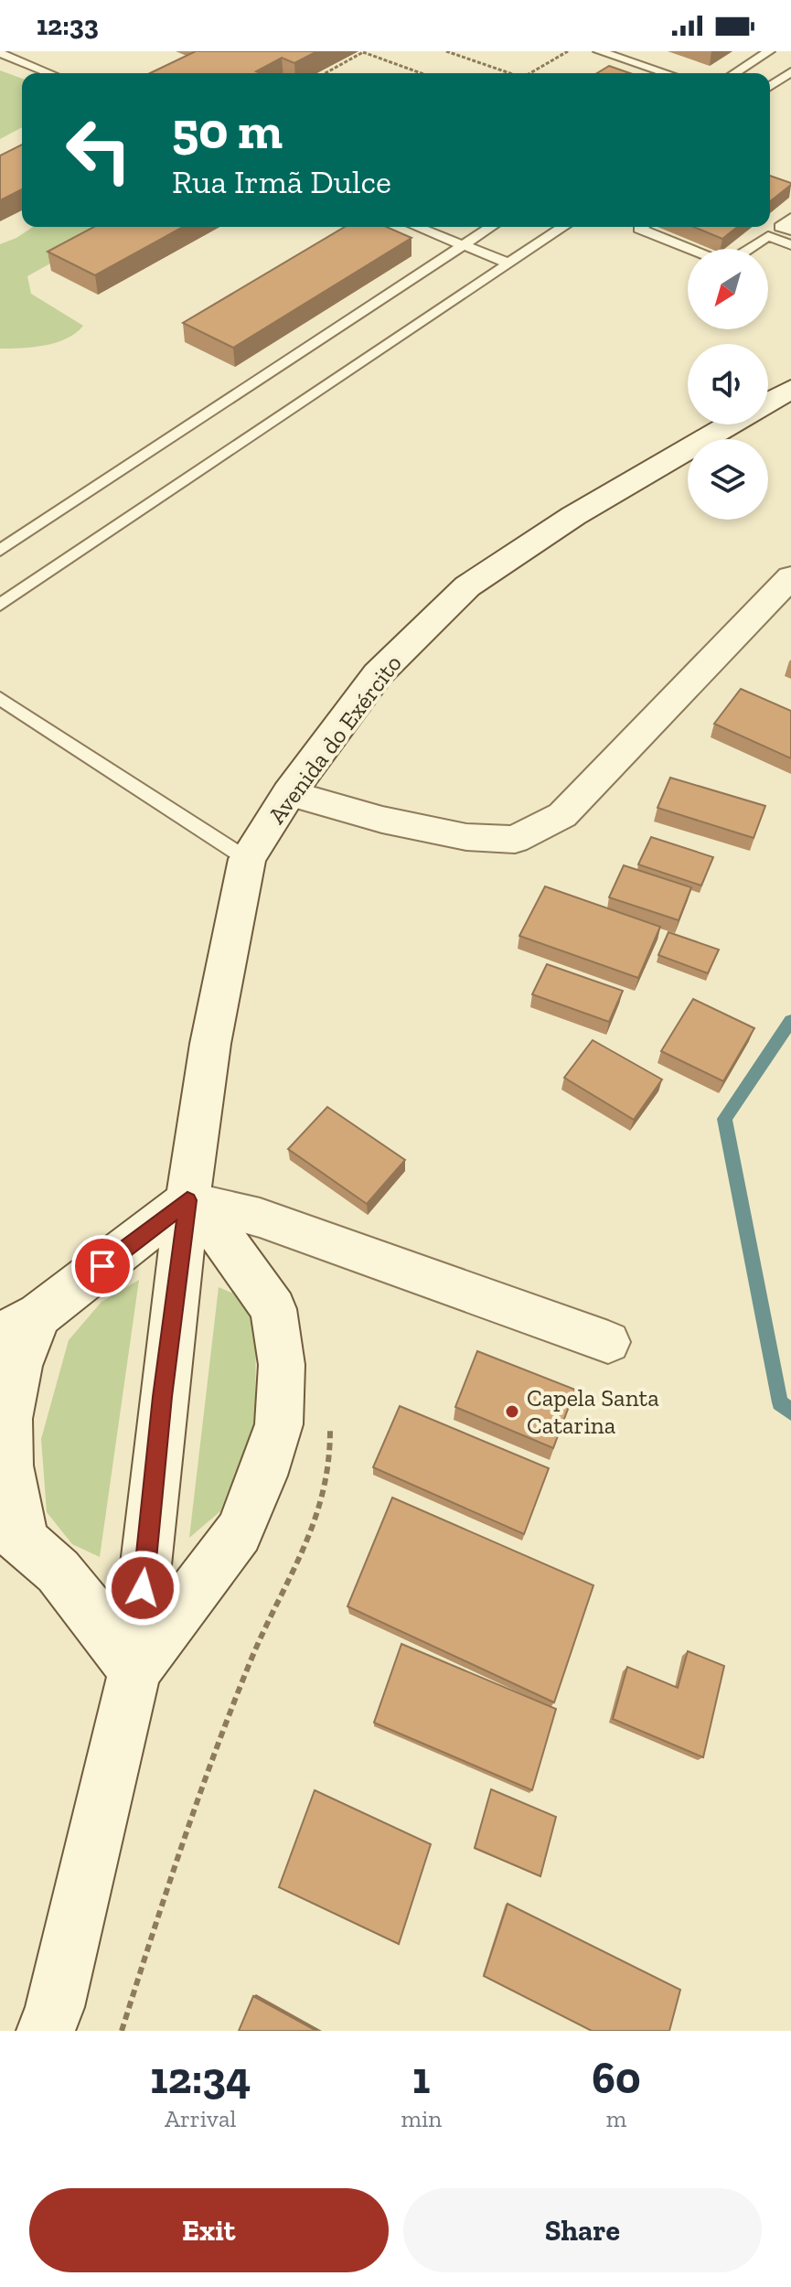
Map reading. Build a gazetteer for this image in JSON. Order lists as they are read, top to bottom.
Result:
{
  "streets": {
    "street": ["Avenida do Exército"]
  },
  "places": ["Capela Santa Catarina"],
  "north": "bottom left",
  "page": {
    "status": "12:33",
    "turn": ["50 m", "Rua Irmã Dulce"],
    "eta": [
      "12:34",
      "Arrival",
      "1",
      "min",
      "60",
      "m"
    ],
    "buttons": ["Exit", "Share"]
  }
}
